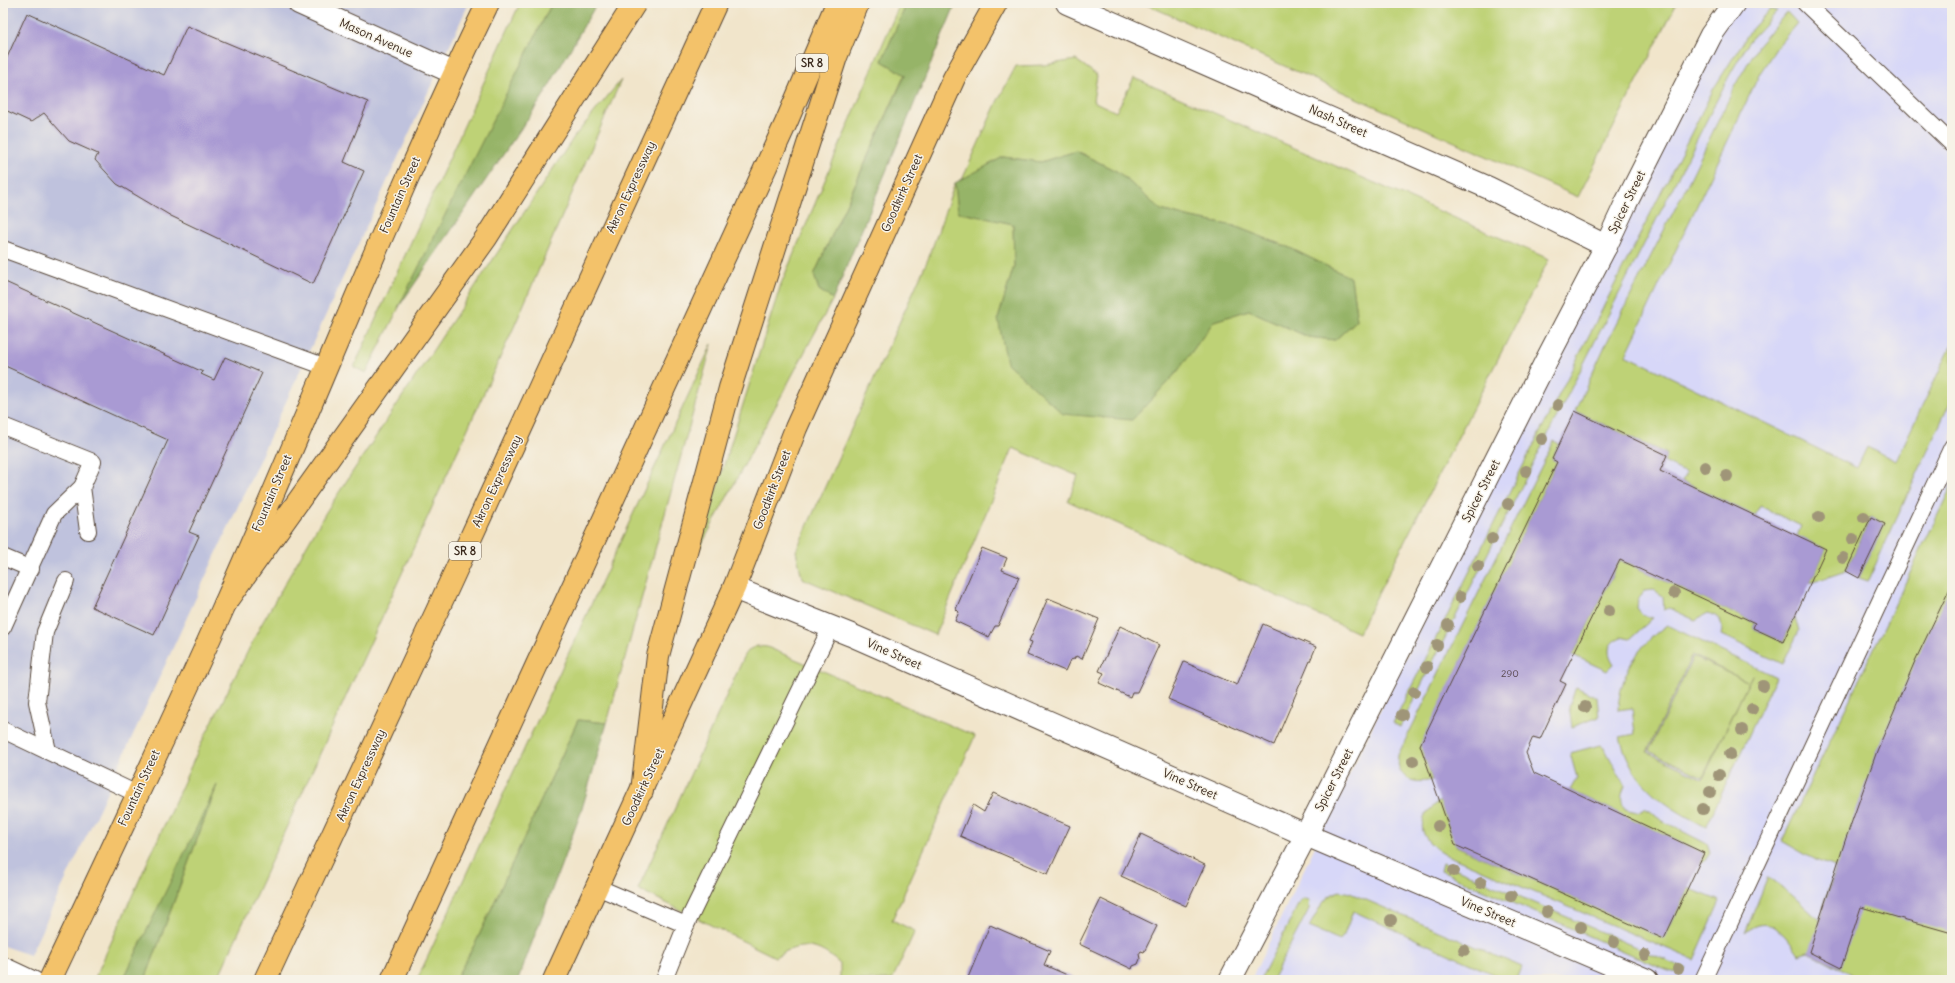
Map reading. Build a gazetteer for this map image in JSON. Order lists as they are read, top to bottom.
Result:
{
  "streets": {
    "main road": [
      "SR 8",
      "Akron Expressway",
      "Goodkirk Street",
      "Fountain Street"
    ],
    "street": [
      "Mason Avenue",
      "Nash Street",
      "Spicer Street",
      "Vine Street"
    ]
  },
  "crossings": [
    ["Mason Avenue", "Fountain Street"],
    ["Nash Street", "Spicer Street"],
    ["Goodkirk Street", "Vine Street"],
    ["Spicer Street", "Vine Street"]
  ],
  "house_numbers": ["290"]
}
